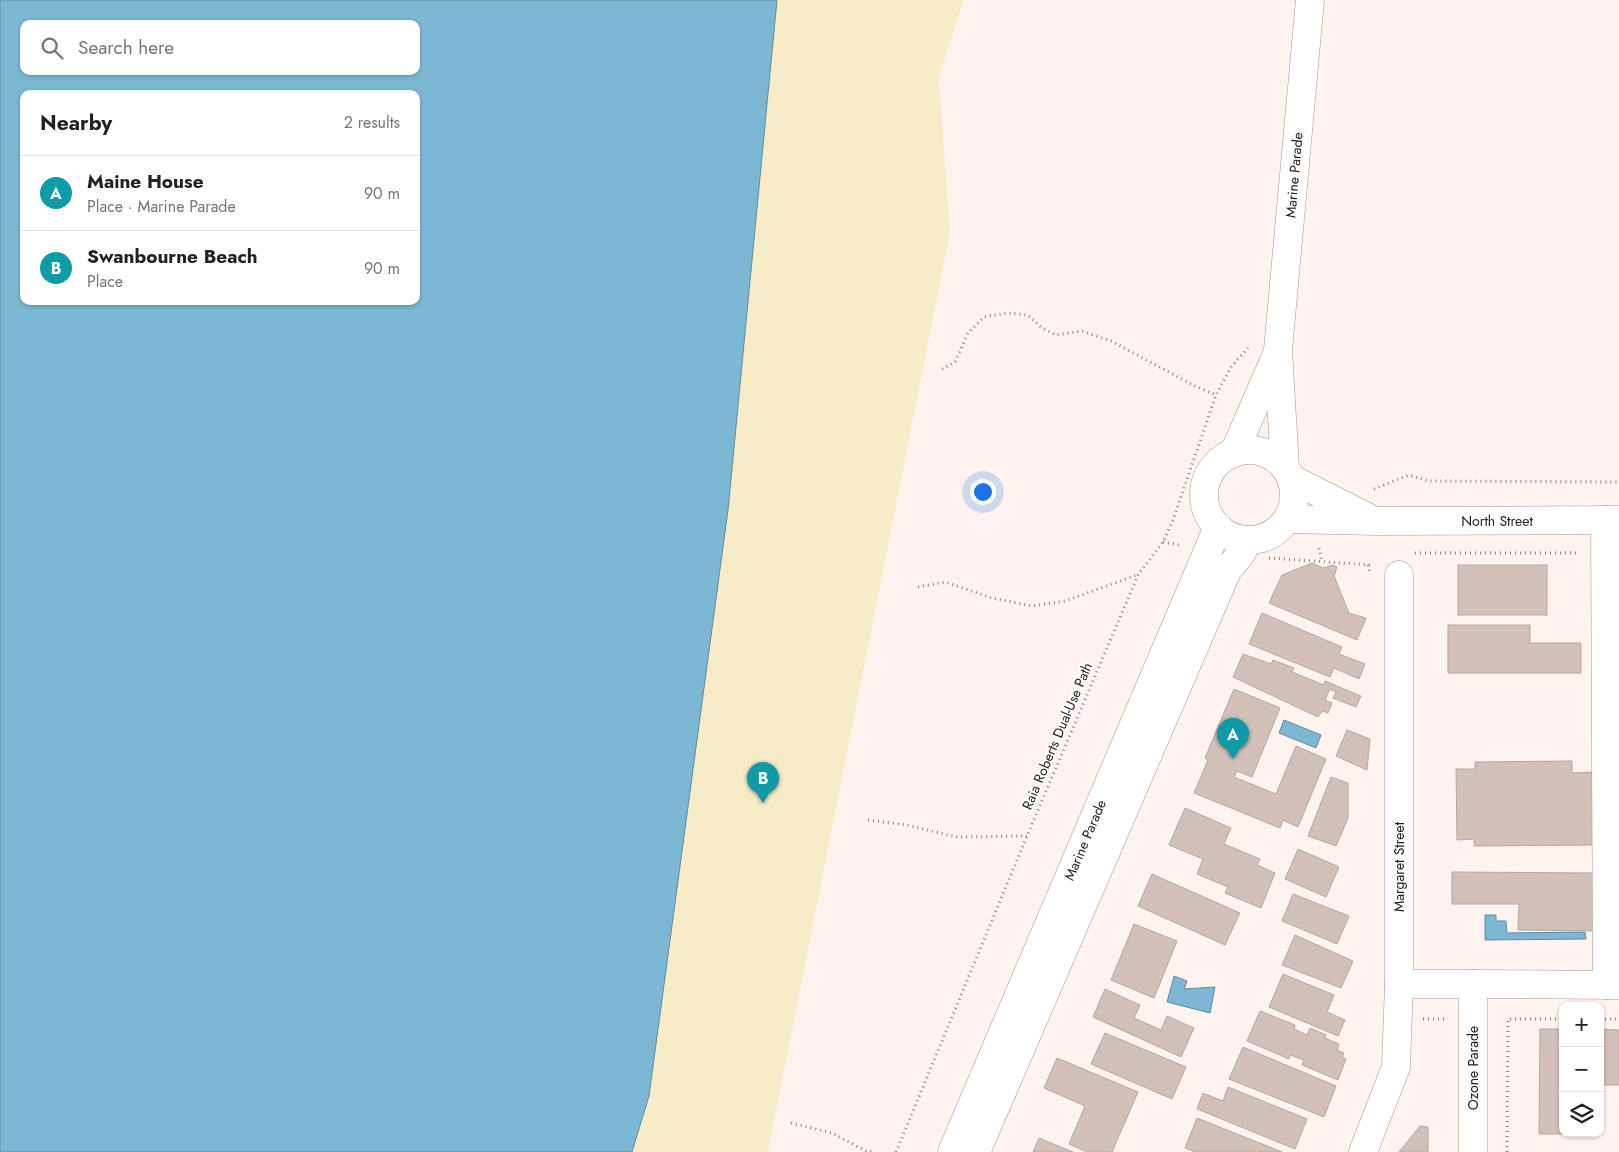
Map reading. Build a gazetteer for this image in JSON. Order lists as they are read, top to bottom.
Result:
{
  "streets": {
    "street": [
      "Marine Parade",
      "North Street",
      "Margaret Street",
      "Ozone Parade"
    ],
    "path": ["Raia Roberts Dual-Use Path"]
  },
  "crossings": [
    ["Marine Parade", "North Street"]
  ],
  "page": {
    "search": "Search here",
    "heading": ["Nearby", "2 results"],
    "list": [
      {
        "mark": "A",
        "name": "Maine House",
        "note": "Place · Marine Parade",
        "value": "90 m"
      },
      {
        "mark": "B",
        "name": "Swanbourne Beach",
        "note": "Place",
        "value": "90 m"
      }
    ],
    "pins": ["A", "B"],
    "map_buttons": ["+", "−"]
  }
}
